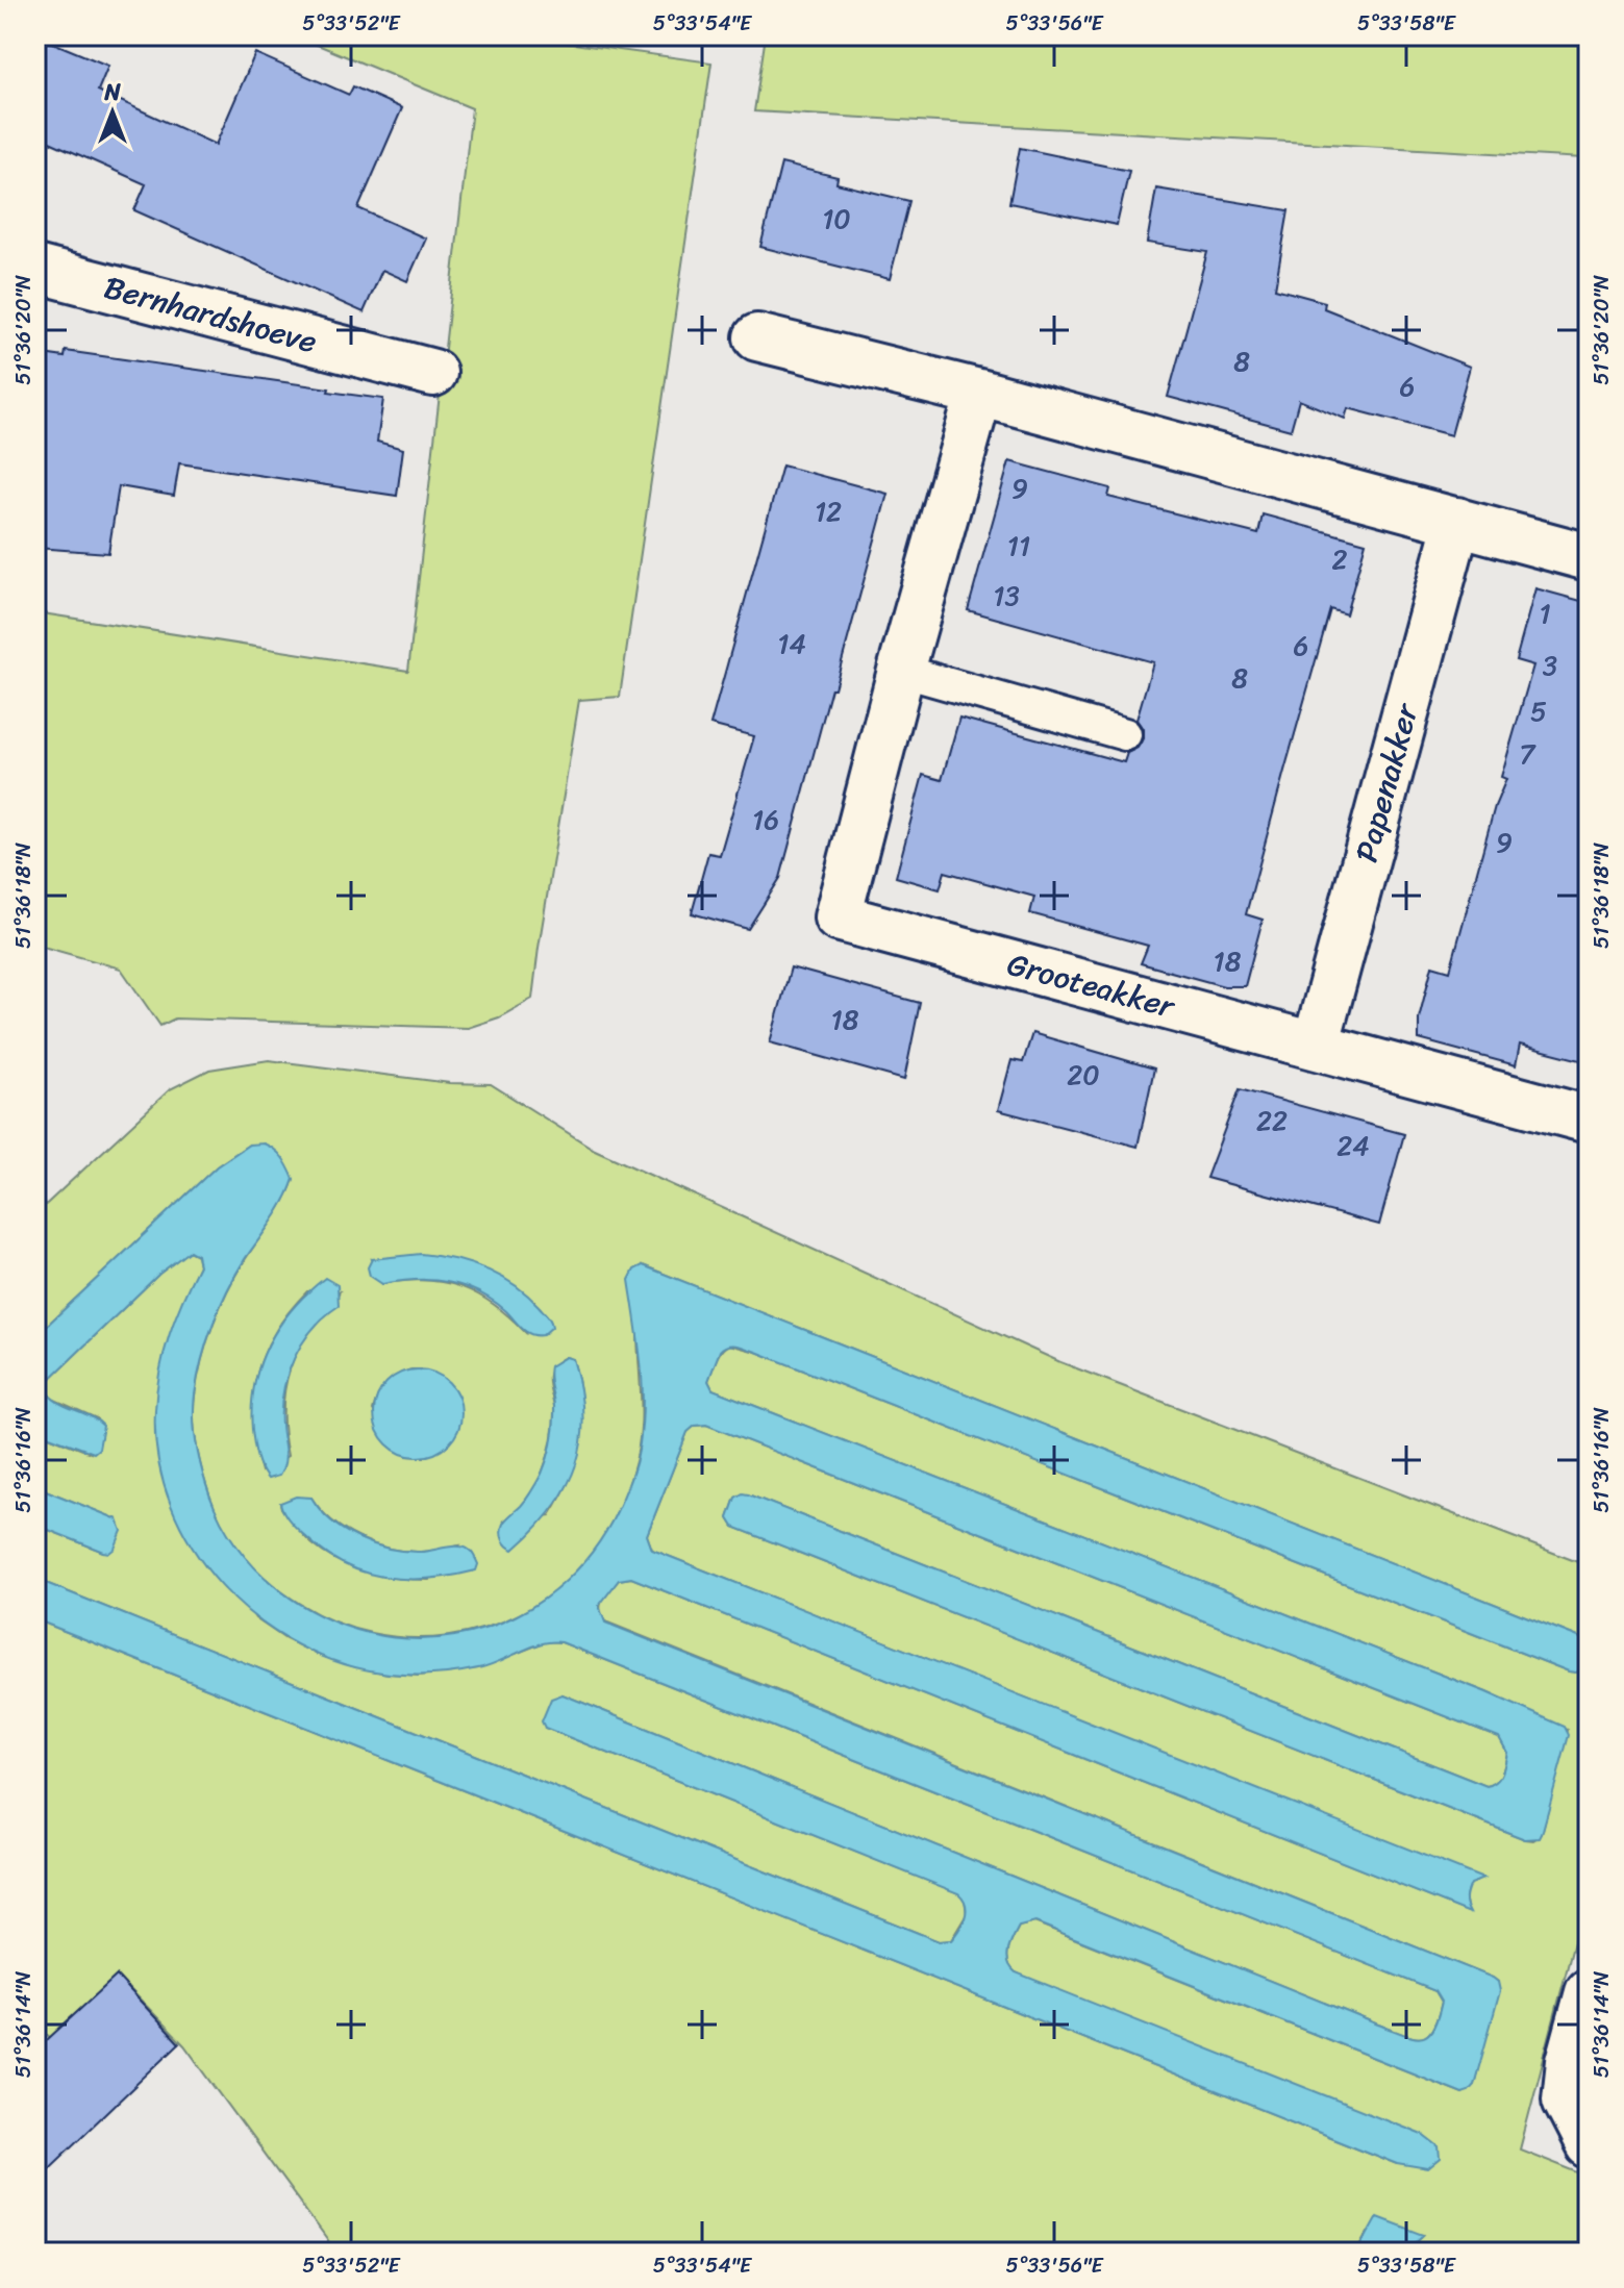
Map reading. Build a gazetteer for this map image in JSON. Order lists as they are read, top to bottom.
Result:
{
  "streets": {
    "street": ["Bernhardshoeve", "Papenakker", "Grooteakker"]
  },
  "crossings": [
    ["Papenakker", "Grooteakker"]
  ],
  "house_numbers": [
    "10",
    "8",
    "6",
    "9",
    "12",
    "11",
    "2",
    "13",
    "1",
    "14",
    "6",
    "3",
    "8",
    "5",
    "7",
    "16",
    "9",
    "18",
    "18",
    "20",
    "22",
    "24"
  ],
  "north": "top",
  "coordinates": [
    "5°33'52\"E",
    "5°33'54\"E",
    "5°33'56\"E",
    "5°33'58\"E",
    "51°36'20\"N",
    "51°36'18\"N",
    "51°36'16\"N",
    "51°36'14\"N"
  ]
}
